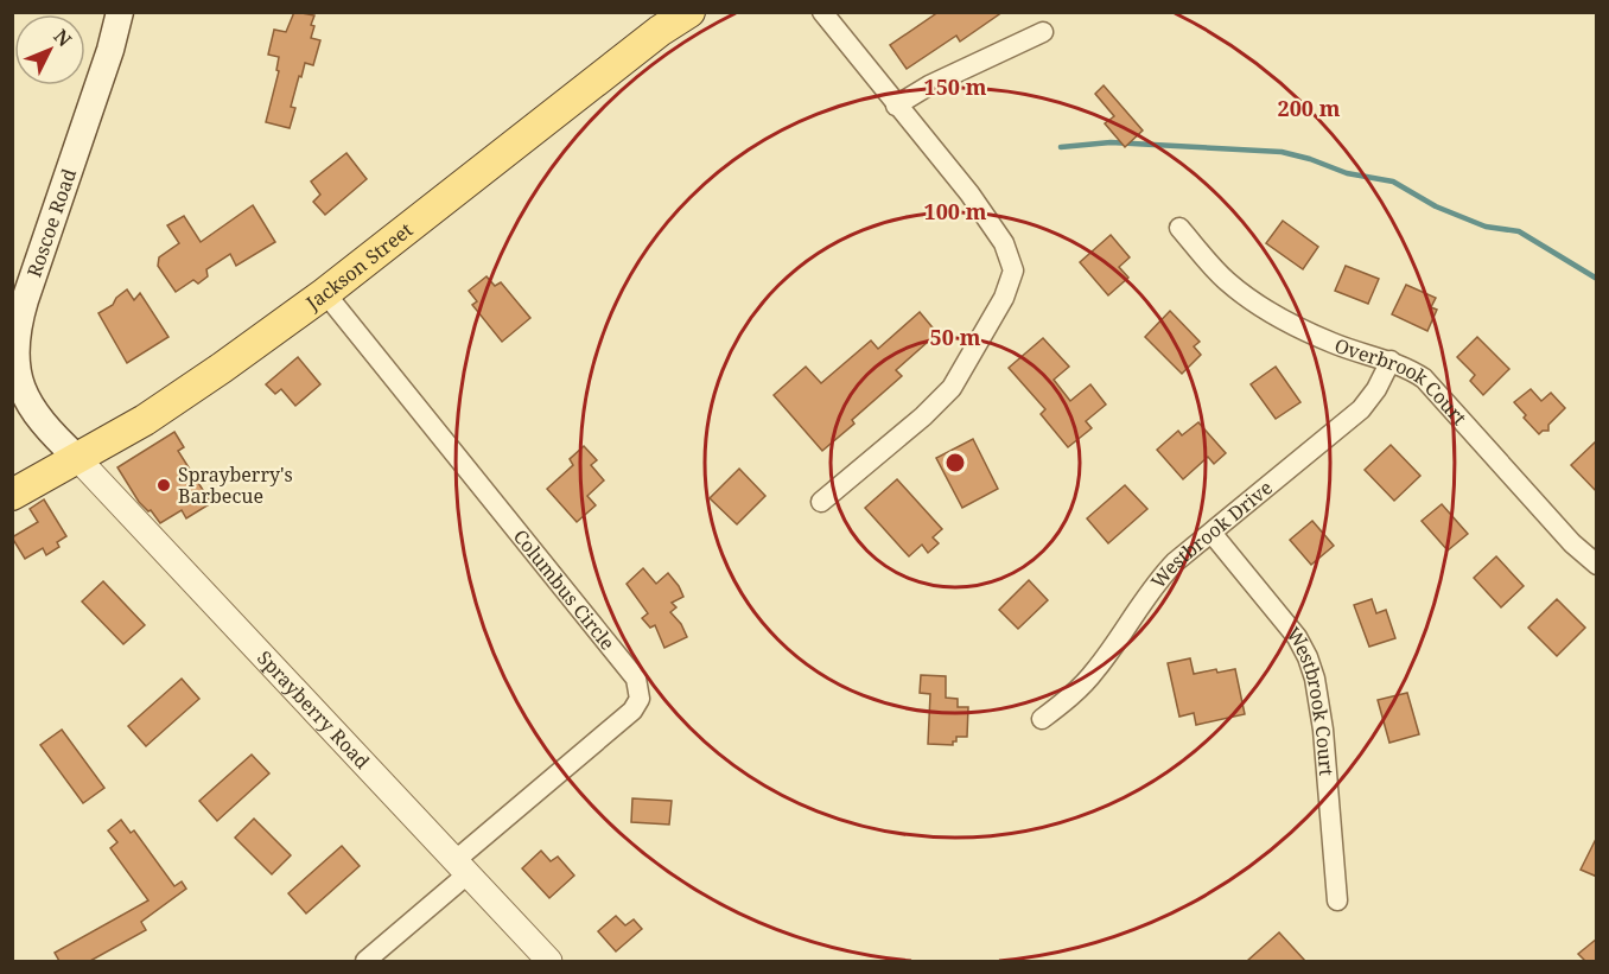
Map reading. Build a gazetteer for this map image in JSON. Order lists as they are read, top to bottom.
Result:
{
  "streets": {
    "main road": ["Roscoe Road", "Jackson Street"],
    "street": [
      "Overbrook Court",
      "Westbrook Drive",
      "Columbus Circle",
      "Westbrook Court",
      "Sprayberry Road"
    ]
  },
  "crossings": [
    ["Roscoe Road", "Jackson Street"],
    ["Roscoe Road", "Sprayberry Road"],
    ["Jackson Street", "Columbus Circle"],
    ["Jackson Street", "Sprayberry Road"],
    ["Overbrook Court", "Westbrook Drive"],
    ["Westbrook Drive", "Westbrook Court"],
    ["Columbus Circle", "Sprayberry Road"]
  ],
  "places": ["Sprayberry's Barbecue"],
  "north": "top right",
  "rings": [
    "150 m",
    "200 m",
    "100 m",
    "50 m"
  ]
}
